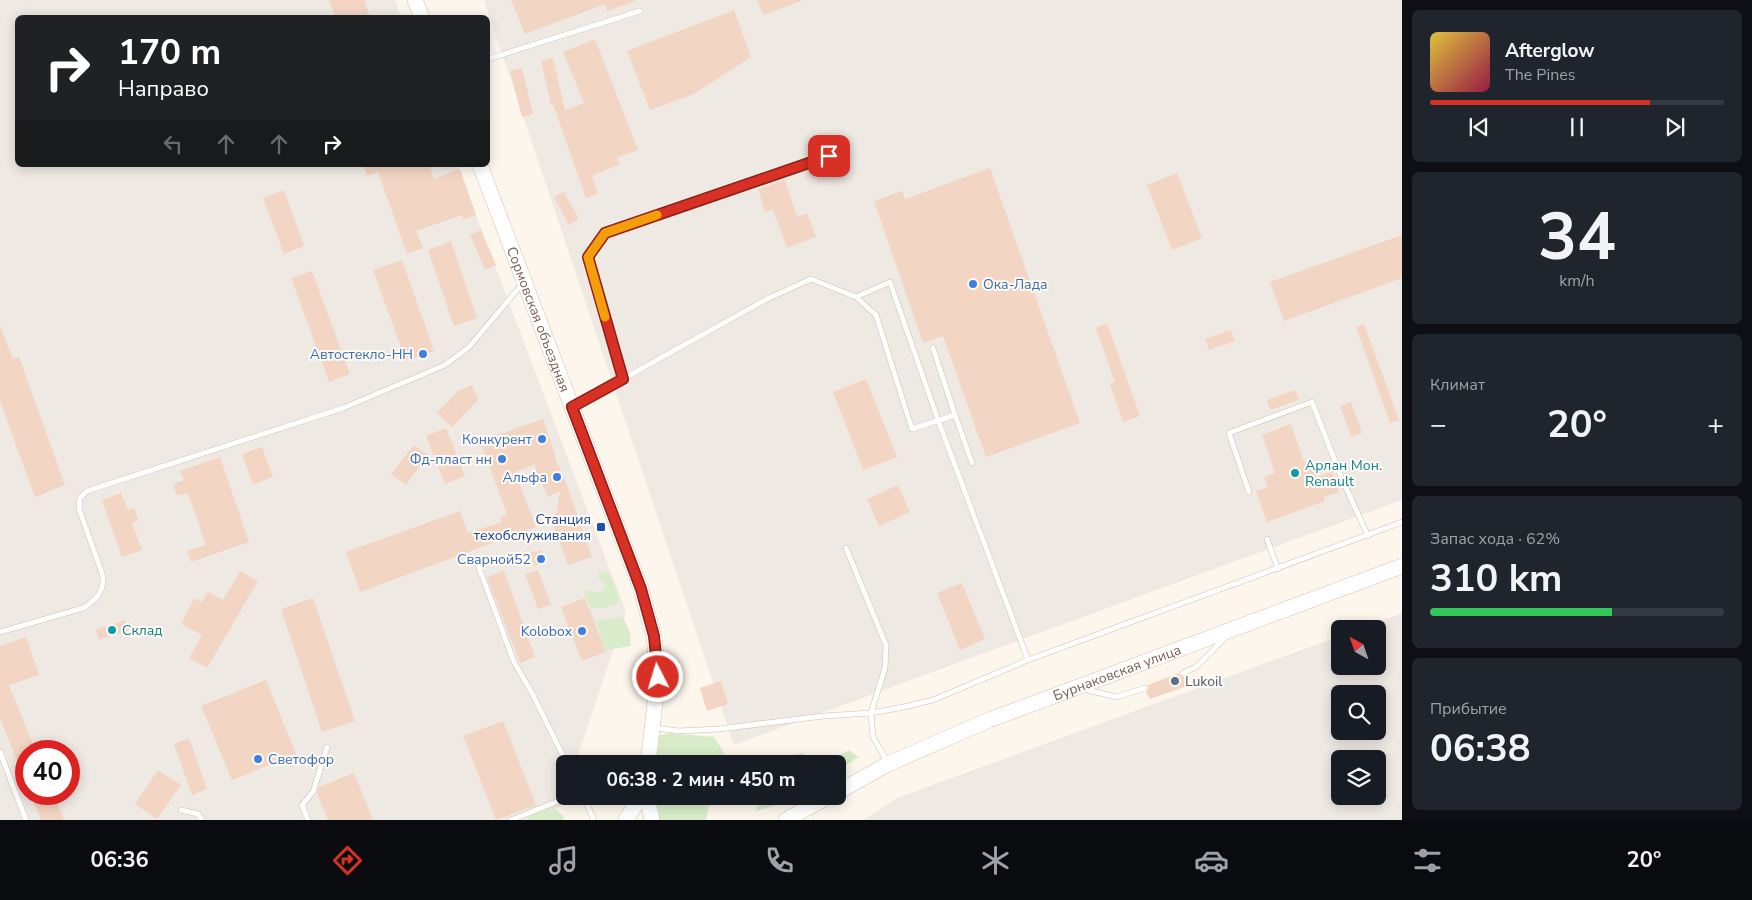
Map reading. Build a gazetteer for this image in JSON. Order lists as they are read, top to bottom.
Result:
{
  "streets": {
    "street": ["Сормовская объездная", "Бурнаковская улица"]
  },
  "places": {
    "other": [
      "Ока-Лада",
      "Автостекло-НН",
      "Конкурент",
      "Фд-пласт нн",
      "Арлан Мон. Renault",
      "Альфа",
      "Сварной52",
      "Склад",
      "Kolobox",
      "Lukoil",
      "Светофор"
    ],
    "transit": ["Станция техобслуживания"]
  },
  "north": "top left",
  "page": {
    "turn": ["170 m", "Направо"],
    "song": ["Afterglow", "The Pines"],
    "tile": [
      ["34", "km/h"],
      "Климат",
      ["Запас хода · 62%", "310 km"],
      ["Прибытие", "06:38"]
    ],
    "heat": ["−", "20°", "+"],
    "limit": "40",
    "trip": "06:38 · 2 мин · 450 m",
    "tabs": ["06:36", "20°"]
  }
}
